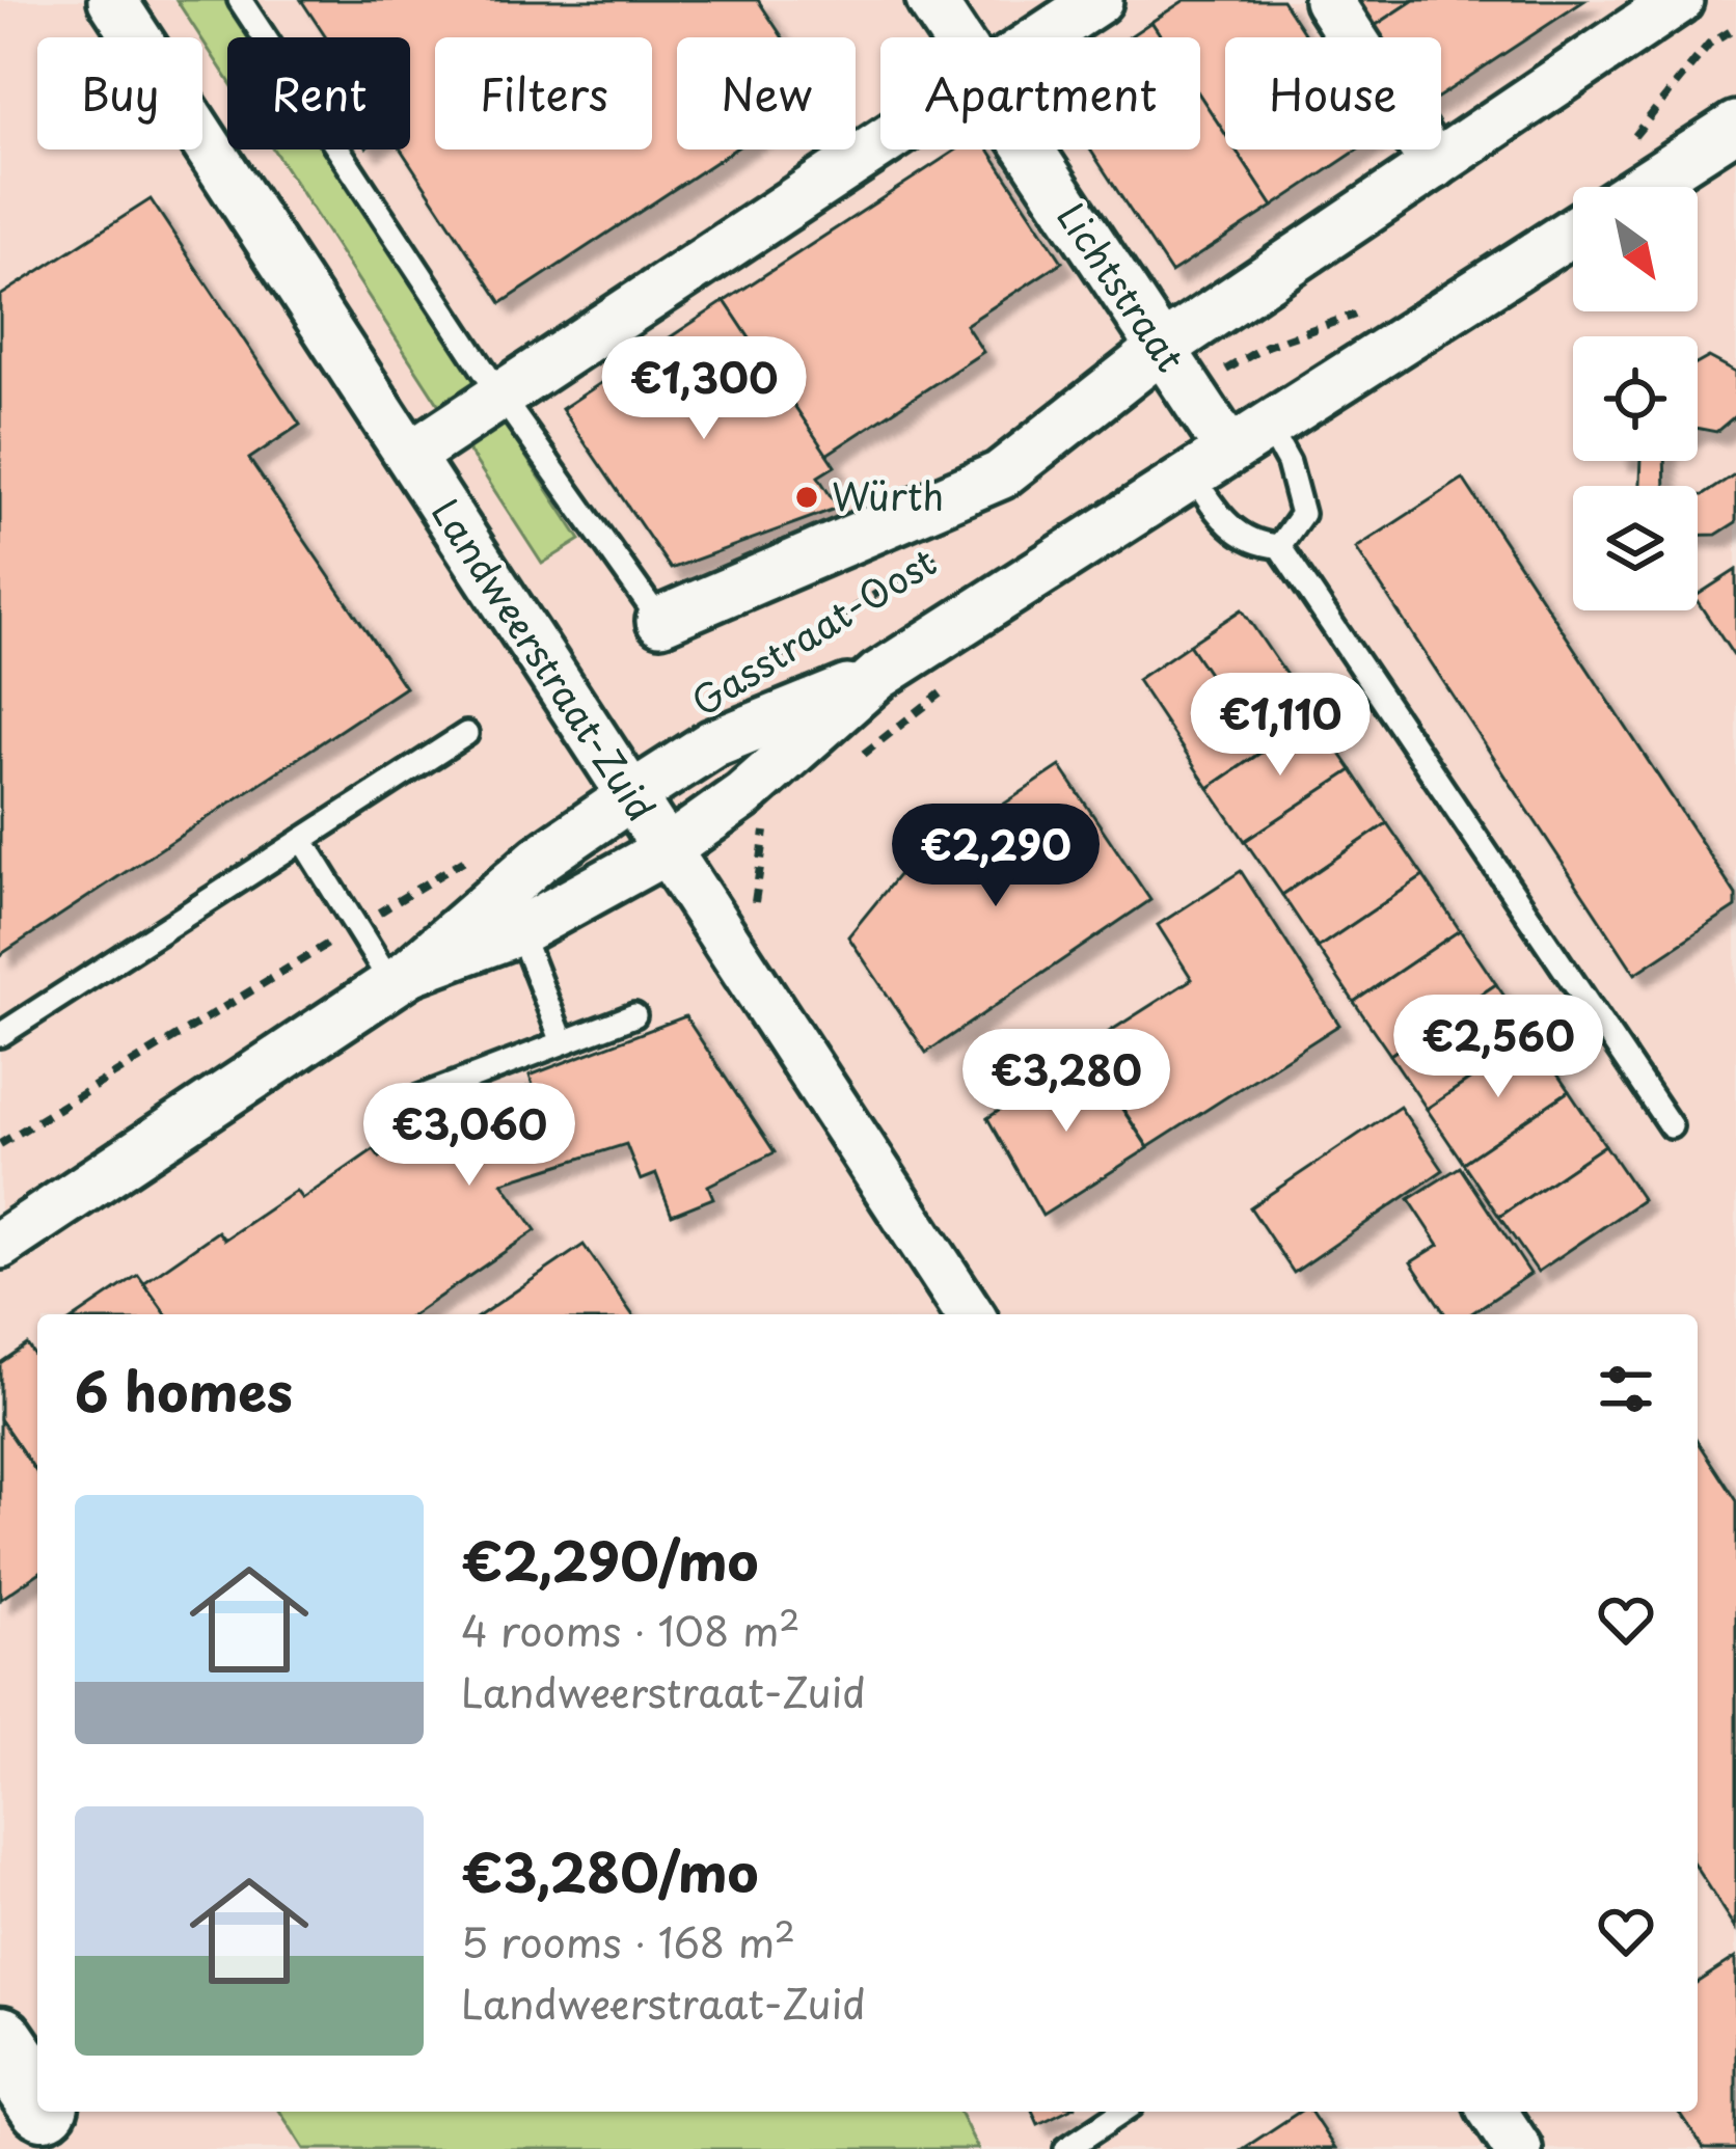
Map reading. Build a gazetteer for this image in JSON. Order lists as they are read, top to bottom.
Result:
{
  "streets": {
    "street": ["Lichtstraat", "Gasstraat-Oost", "Landweerstraat-Zuid"]
  },
  "crossings": [
    ["Lichtstraat", "Gasstraat-Oost"],
    ["Gasstraat-Oost", "Landweerstraat-Zuid"]
  ],
  "places": ["Würth"],
  "north": "bottom right",
  "page": {
    "chip": [
      "Buy",
      "Rent",
      "Filters",
      "New",
      "Apartment",
      "House"
    ],
    "price": [
      "€1,300",
      "€1,110",
      "€2,290",
      "€2,560",
      "€3,280",
      "€3,060"
    ],
    "heading": "6 homes",
    "list": [
      {
        "name": "€2,290/mo",
        "note": "4 rooms · 108 m² · Landweerstraat-Zuid"
      },
      {
        "name": "€3,280/mo",
        "note": "5 rooms · 168 m² · Landweerstraat-Zuid"
      }
    ]
  }
}
